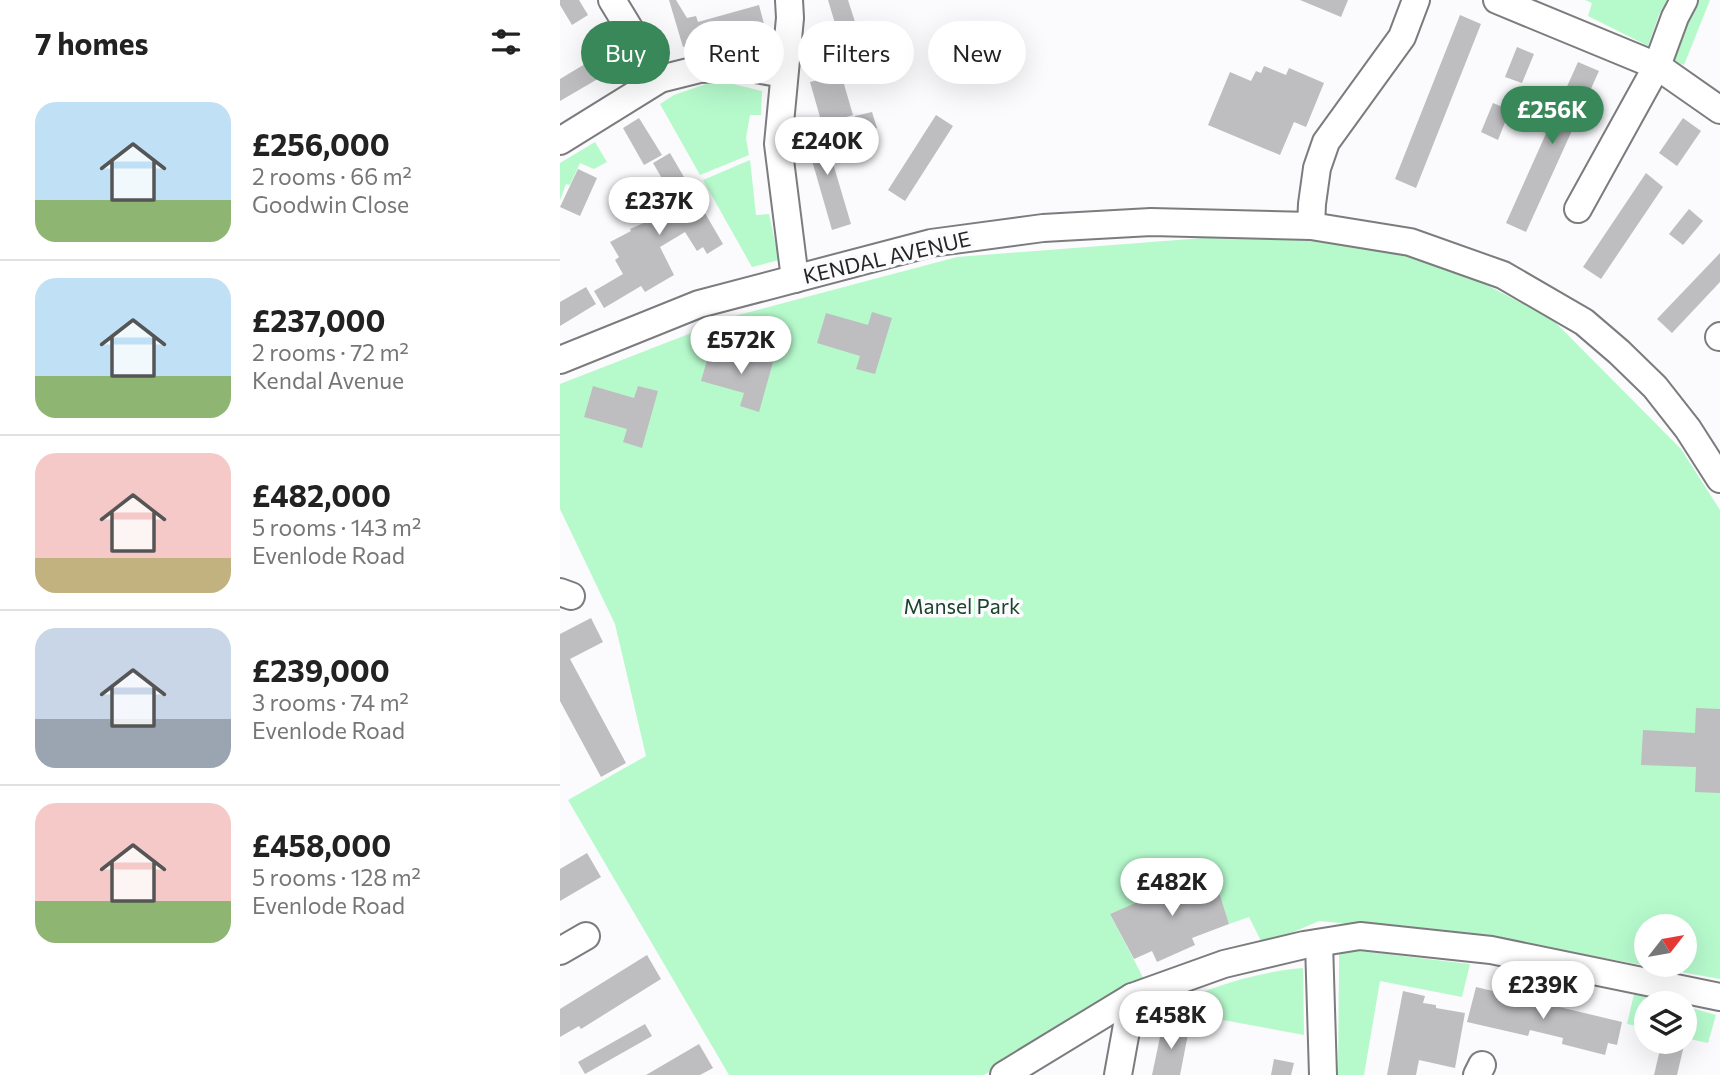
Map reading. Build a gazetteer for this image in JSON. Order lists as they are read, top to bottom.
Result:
{
  "streets": {
    "street": ["KENDAL AVENUE"]
  },
  "parks": ["Mansel Park"],
  "north": "top right",
  "page": {
    "heading": "7 homes",
    "chip": [
      "Buy",
      "Rent",
      "Filters",
      "New"
    ],
    "list": [
      {
        "name": "£256,000",
        "note": "2 rooms · 66 m² · Goodwin Close"
      },
      {
        "name": "£237,000",
        "note": "2 rooms · 72 m² · Kendal Avenue"
      },
      {
        "name": "£482,000",
        "note": "5 rooms · 143 m² · Evenlode Road"
      },
      {
        "name": "£239,000",
        "note": "3 rooms · 74 m² · Evenlode Road"
      },
      {
        "name": "£458,000",
        "note": "5 rooms · 128 m² · Evenlode Road"
      }
    ],
    "price": [
      "£256K",
      "£240K",
      "£237K",
      "£572K",
      "£482K",
      "£239K",
      "£458K"
    ]
  }
}
